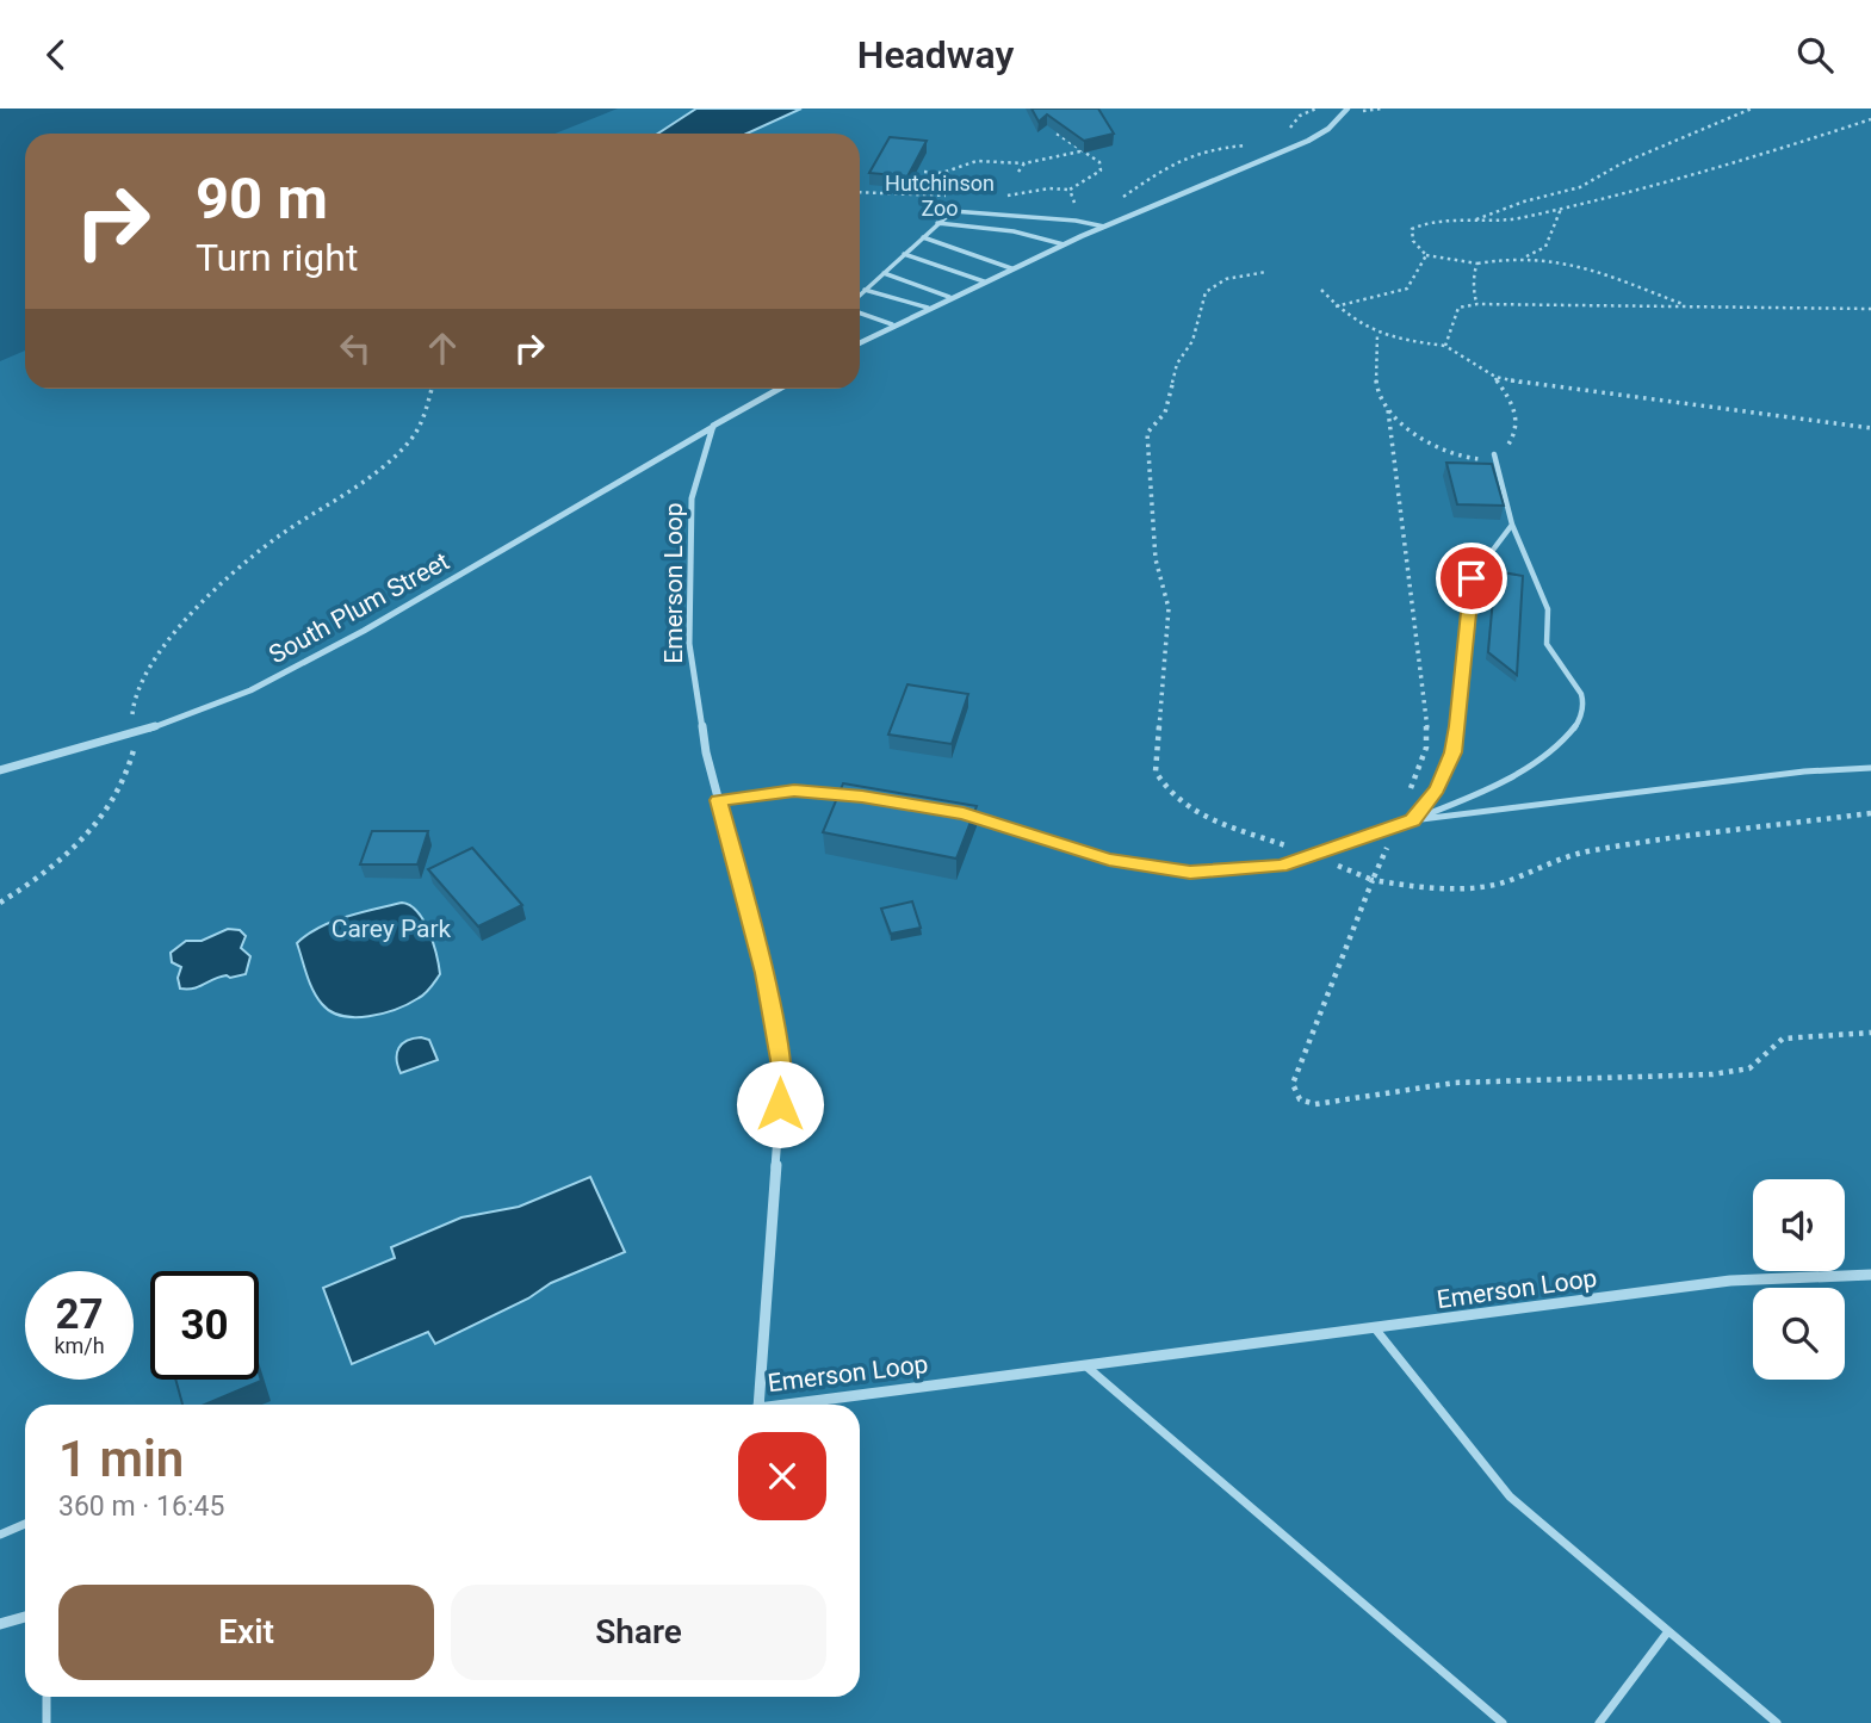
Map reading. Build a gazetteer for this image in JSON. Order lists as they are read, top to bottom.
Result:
{
  "streets": {
    "street": ["Emerson Loop", "South Plum Street"]
  },
  "crossings": [
    ["Emerson Loop", "South Plum Street"]
  ],
  "parks": ["Hutchinson Zoo", "Carey Park"],
  "page": {
    "header": "Headway",
    "turn": ["90 m", "Turn right"],
    "speed": "27 km/h",
    "limit": "30",
    "heading": ["1 min", "360 m · 16:45"],
    "buttons": ["Exit", "Share"]
  }
}
